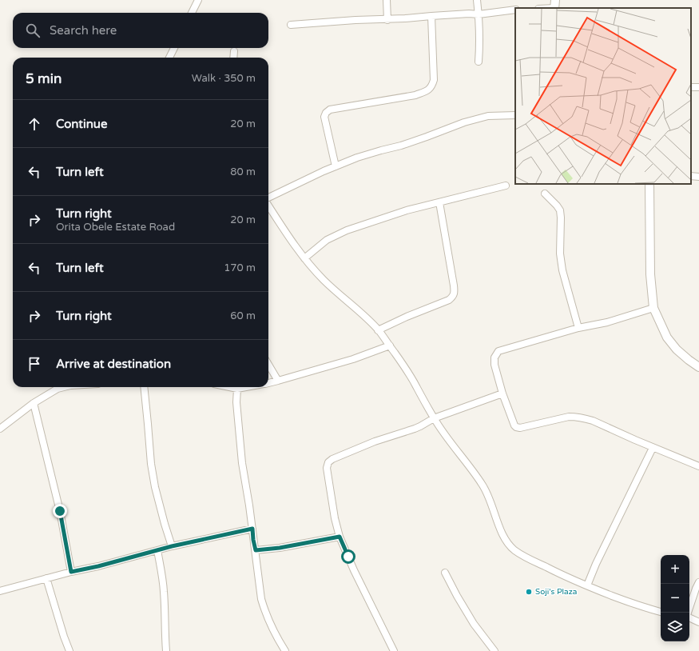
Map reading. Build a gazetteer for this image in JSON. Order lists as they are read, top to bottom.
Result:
{
  "places": ["Soji's Plaza"],
  "page": {
    "search": "Search here",
    "heading": ["5 min", "Walk · 350 m"],
    "list": [
      ["Continue", "20 m"],
      ["Turn left", "80 m"],
      ["Turn right", "Orita Obele Estate Road", "20 m"],
      ["Turn left", "170 m"],
      ["Turn right", "60 m"],
      "Arrive at destination"
    ],
    "map_buttons": ["+", "−"]
  }
}
